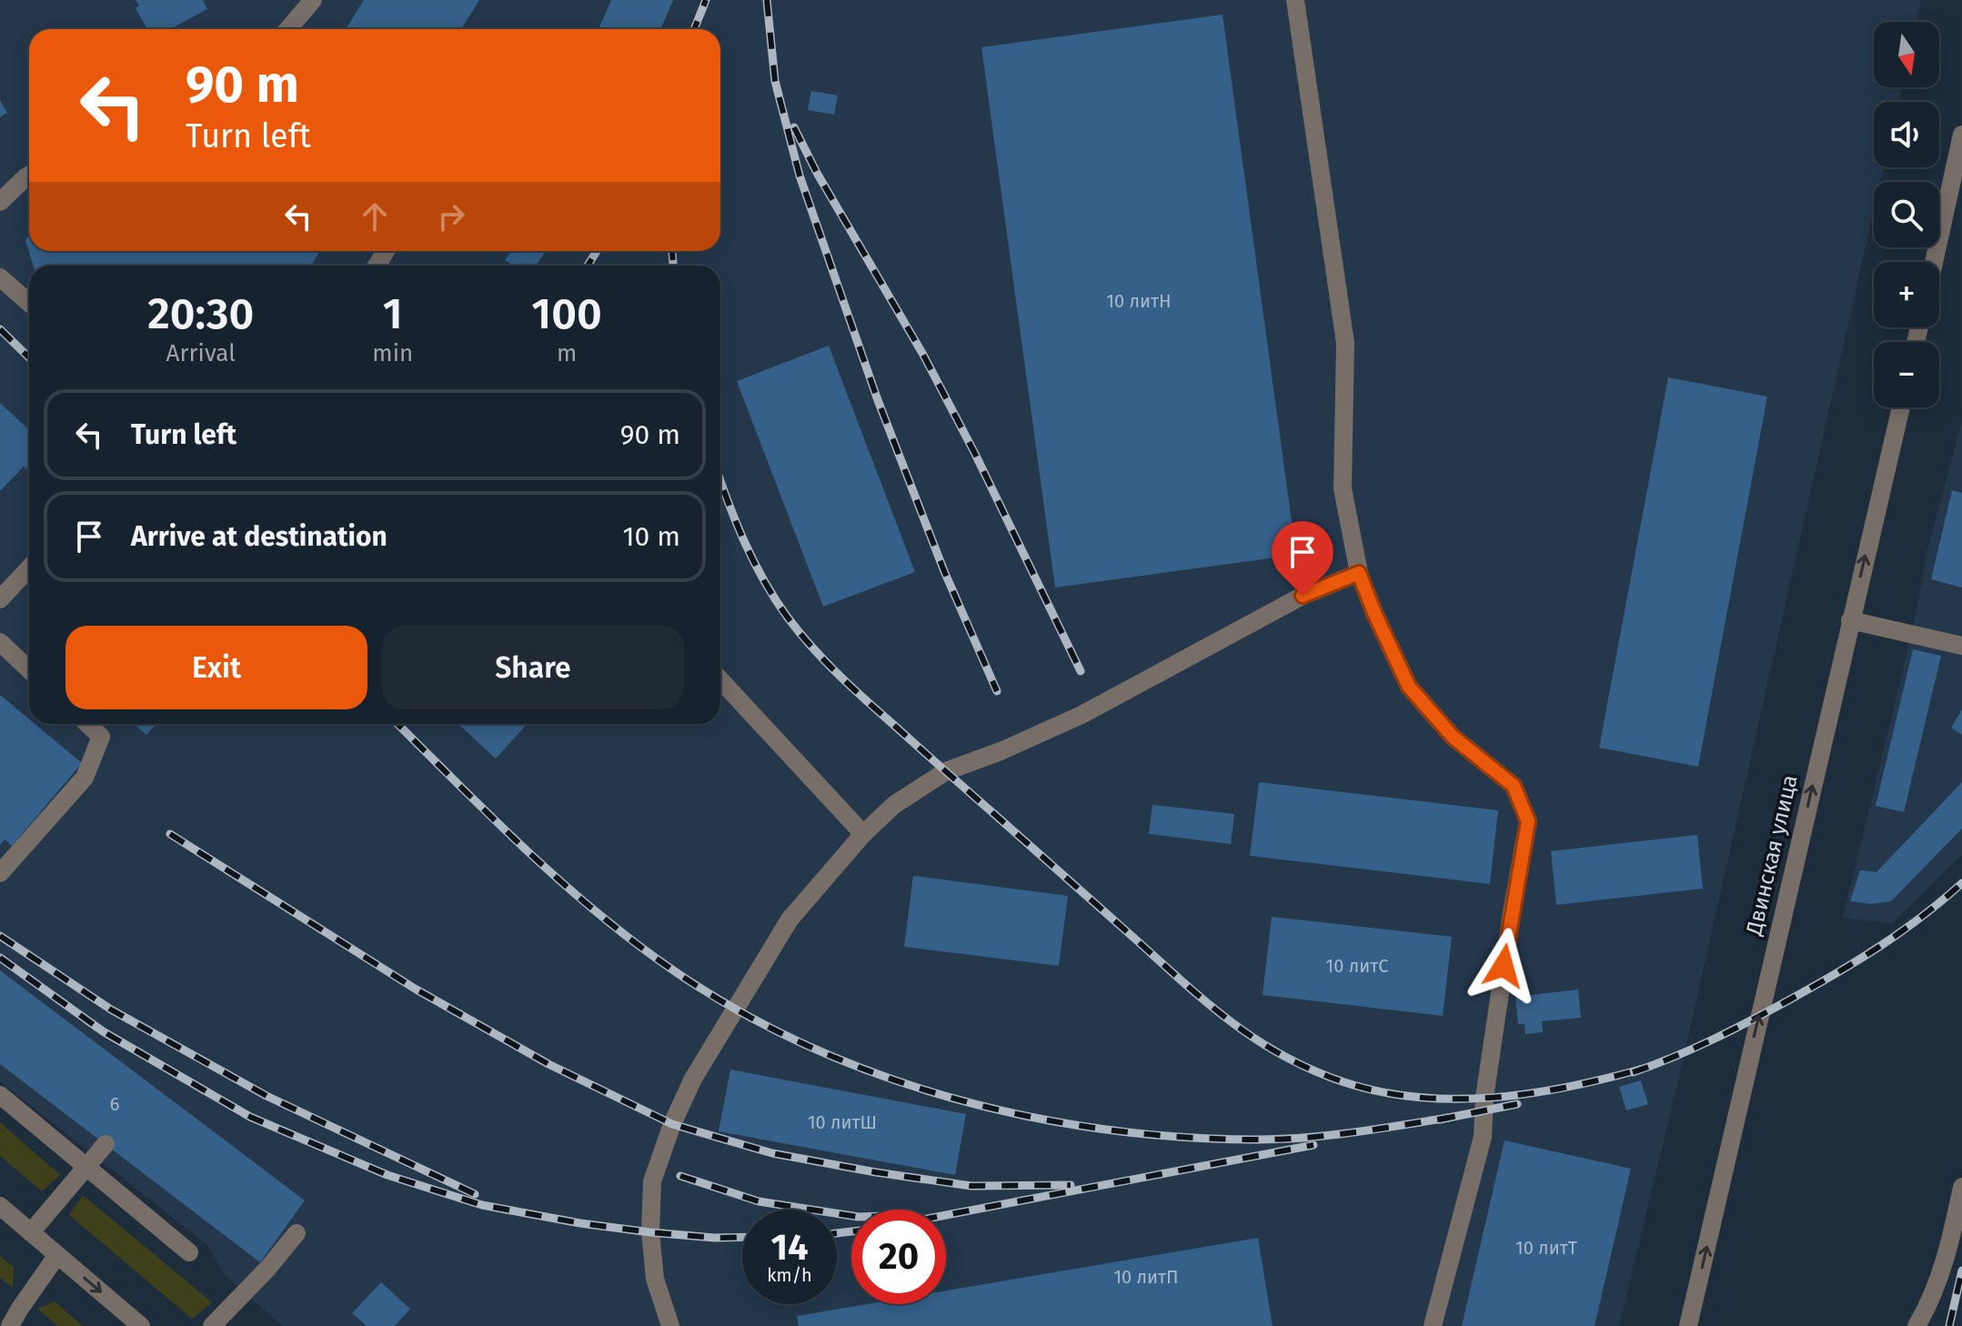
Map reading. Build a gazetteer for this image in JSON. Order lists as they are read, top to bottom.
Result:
{
  "streets": {
    "street": ["Двинская улица"]
  },
  "one_way": ["Двинская улица"],
  "house_numbers": [
    "10 литН",
    "10 литС",
    "6",
    "10 литШ",
    "10 литТ",
    "10 литП"
  ],
  "north": "bottom",
  "page": {
    "map_buttons": ["+", "−"],
    "turn": ["90 m", "Turn left"],
    "eta": [
      "20:30",
      "Arrival",
      "1",
      "min",
      "100",
      "m"
    ],
    "list": [
      {
        "name": "Turn left",
        "value": "90 m"
      },
      {
        "name": "Arrive at destination",
        "value": "10 m"
      }
    ],
    "buttons": ["Exit", "Share"],
    "speed": "14 km/h",
    "limit": "20"
  }
}
